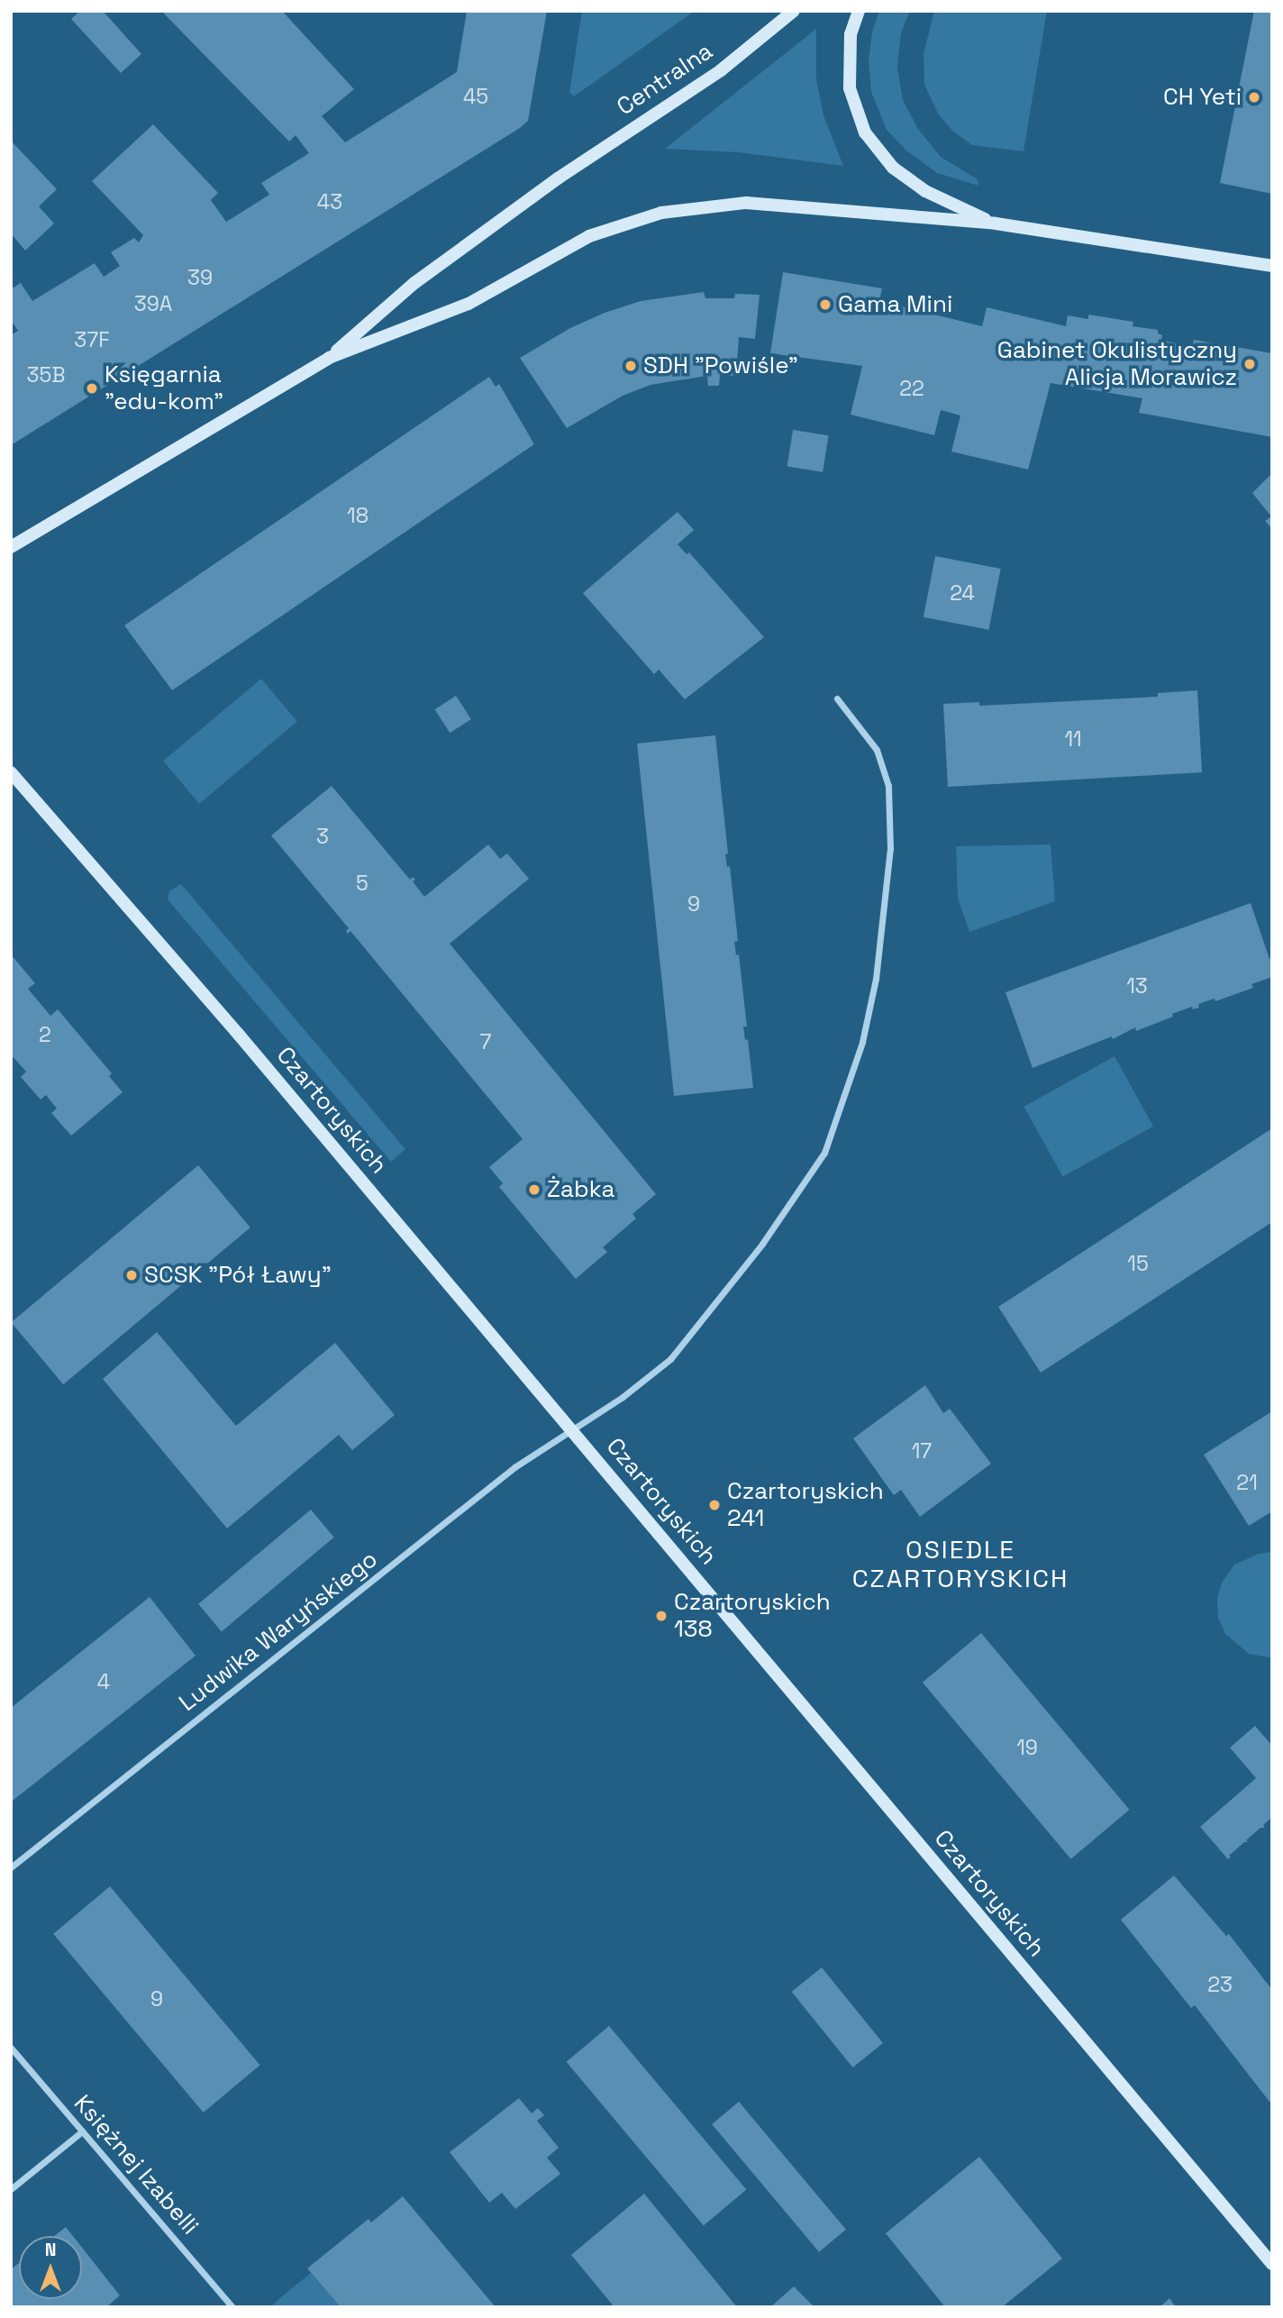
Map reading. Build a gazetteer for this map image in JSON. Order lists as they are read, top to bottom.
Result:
{
  "streets": {
    "main road": ["Centralna", "Czartoryskich"],
    "street": ["Ludwika Waryńskiego", "Księżnej Izabelli"]
  },
  "crossings": [
    ["Czartoryskich", "Ludwika Waryńskiego"]
  ],
  "districts": ["OSIEDLE CZARTORYSKICH"],
  "places": [
    "CH Yeti",
    "Gama Mini",
    "Gabinet Okulistyczny Alicja Morawicz",
    "SDH \"Powiśle\"",
    "Księgarnia \"edu-kom\"",
    "Żabka",
    "SCSK \"Pół Ławy\"",
    "Czartoryskich 241",
    "Czartoryskich 138"
  ],
  "house_numbers": [
    "45",
    "43",
    "39",
    "39A",
    "37F",
    "35B",
    "22",
    "18",
    "24",
    "11",
    "3",
    "5",
    "9",
    "13",
    "2",
    "7",
    "15",
    "17",
    "21",
    "4",
    "19",
    "23",
    "9"
  ],
  "north": "top"
}
